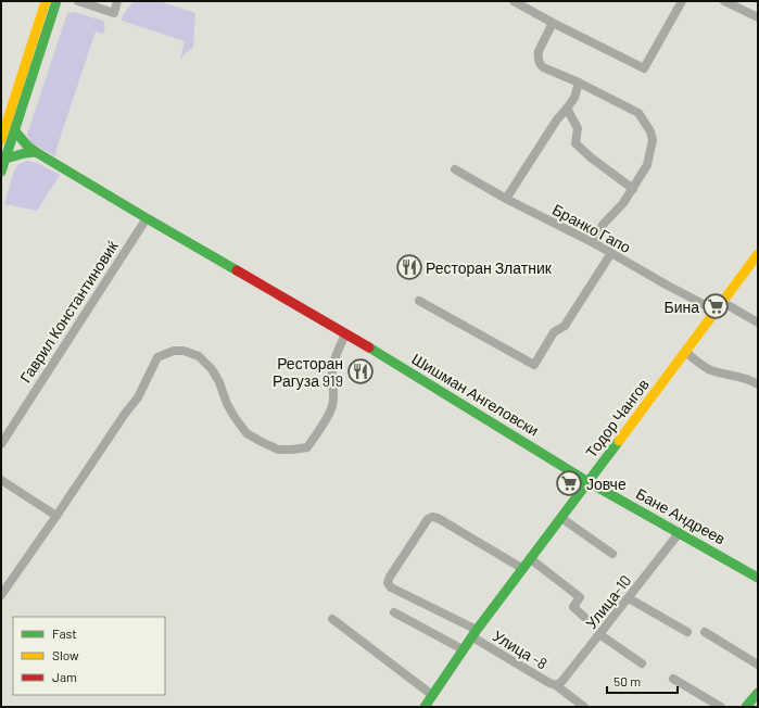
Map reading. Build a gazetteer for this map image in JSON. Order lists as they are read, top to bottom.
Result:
{
  "streets": {
    "street": [
      "Бранко Гапо",
      "Гаврил Константиновиќ",
      "Шишман Ангеловски",
      "Тодор Чангов",
      "Бане Андреев",
      "Улица-10",
      "Улица -8"
    ]
  },
  "crossings": [
    ["Бранко Гапо", "Тодор Чангов"],
    ["Шишман Ангеловски", "Тодор Чангов"],
    ["Шишман Ангеловски", "Бане Андреев"],
    ["Тодор Чангов", "Бане Андреев"],
    ["Тодор Чангов", "Улица -8"],
    ["Бане Андреев", "Улица-10"],
    ["Улица-10", "Улица -8"]
  ],
  "places": {
    "restaurant": ["Ресторан Златник", "Ресторан Рагуза 919"],
    "supermarket": ["Бина", "Јовче"]
  },
  "legend": ["Fast", "Slow", "Jam"],
  "scale_bar": "50 m"
}
